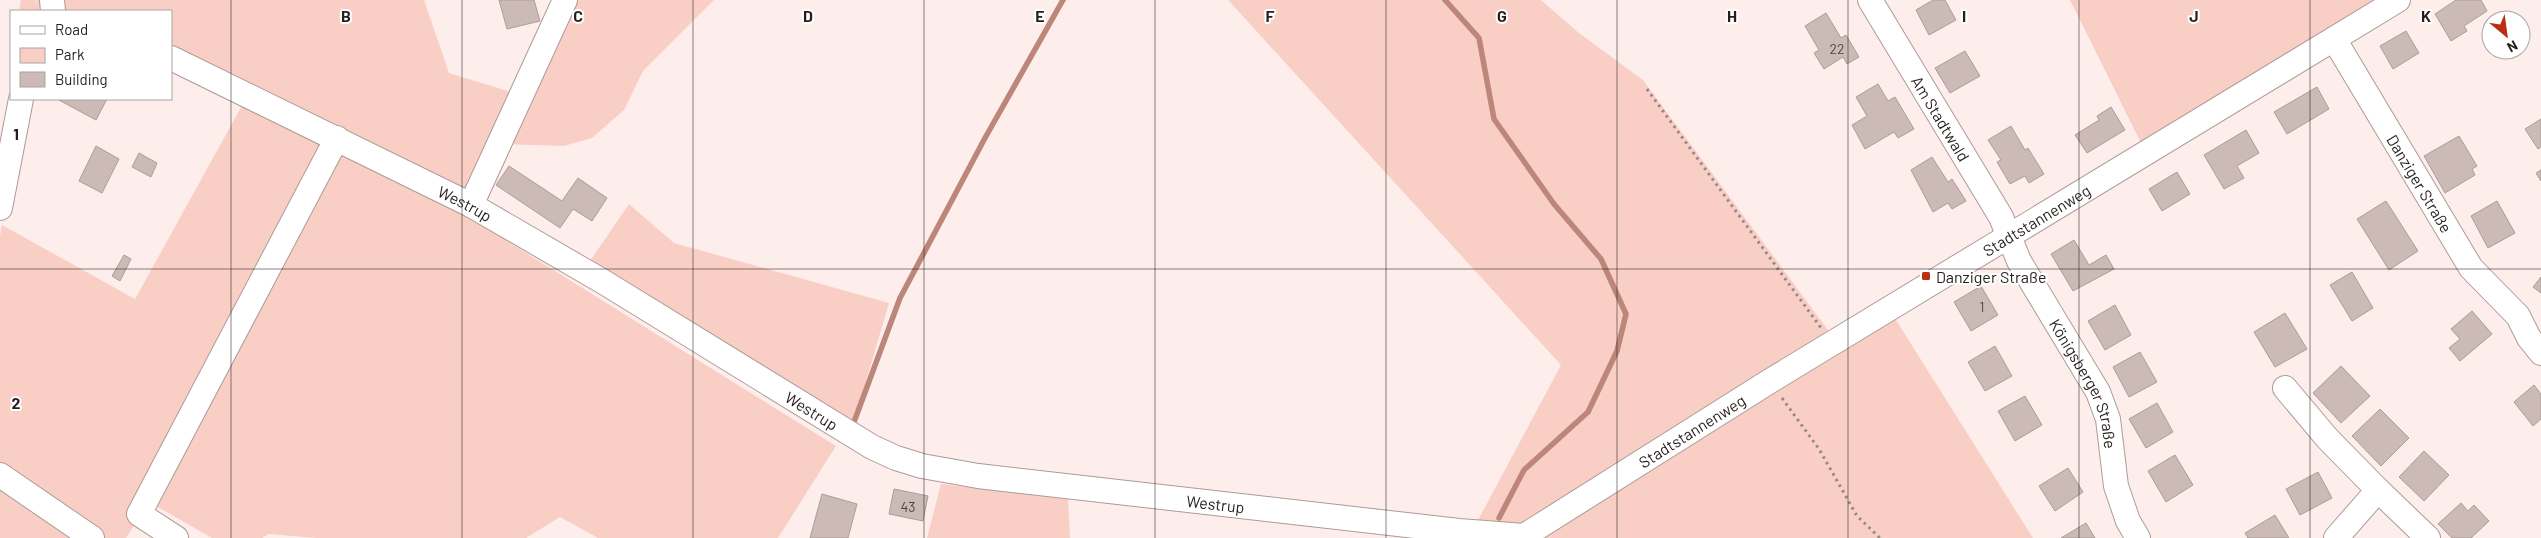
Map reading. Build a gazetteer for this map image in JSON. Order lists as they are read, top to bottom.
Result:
{
  "streets": {
    "street": [
      "Am Stadtwald",
      "Danziger Straße",
      "Westrup",
      "Stadtstannenweg",
      "Königsberger Straße"
    ]
  },
  "crossings": [
    ["Am Stadtwald", "Stadtstannenweg"],
    ["Am Stadtwald", "Königsberger Straße"],
    ["Danziger Straße", "Stadtstannenweg"],
    ["Westrup", "Stadtstannenweg"],
    ["Stadtstannenweg", "Königsberger Straße"]
  ],
  "places": {
    "transit": ["Danziger Straße"]
  },
  "house_numbers": ["22", "1", "43"],
  "legend": ["Road", "Park", "Building"],
  "north": "bottom right",
  "grid": {
    "columns": [
      "B",
      "C",
      "D",
      "E",
      "F",
      "G",
      "H",
      "I",
      "J",
      "K"
    ],
    "rows": ["1", "2"]
  }
}
